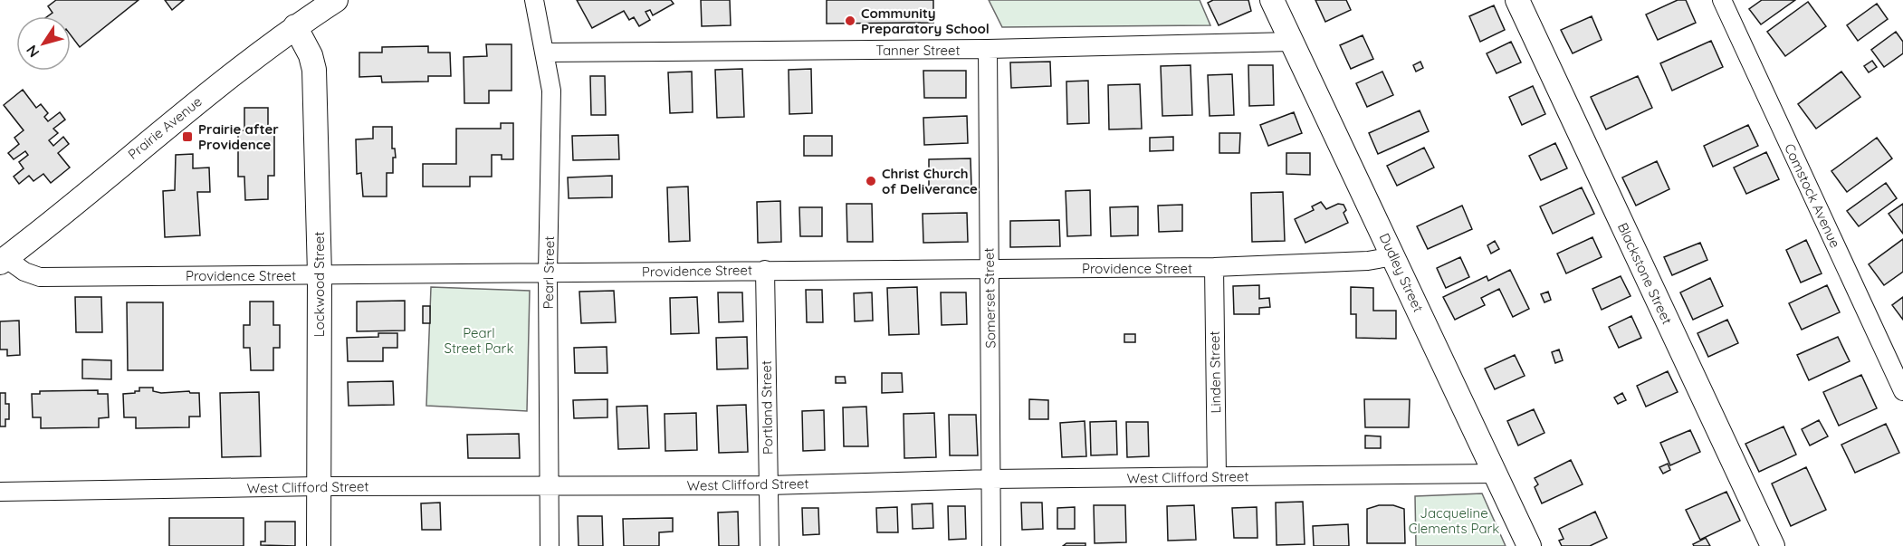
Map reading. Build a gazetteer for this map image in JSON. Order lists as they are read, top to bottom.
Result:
{
  "streets": {
    "street": [
      "Tanner Street",
      "Prairie Avenue",
      "Comstock Avenue",
      "Providence Street",
      "Pearl Street",
      "Dudley Street",
      "Blackstone Street",
      "Lockwood Street",
      "Somerset Street",
      "Linden Street",
      "Portland Street",
      "West Clifford Street"
    ]
  },
  "crossings": [
    ["Tanner Street", "Pearl Street"],
    ["Tanner Street", "Dudley Street"],
    ["Tanner Street", "Somerset Street"],
    ["Prairie Avenue", "Providence Street"],
    ["Prairie Avenue", "Lockwood Street"],
    ["Providence Street", "Pearl Street"],
    ["Providence Street", "Dudley Street"],
    ["Providence Street", "Lockwood Street"],
    ["Providence Street", "Somerset Street"],
    ["Providence Street", "Linden Street"],
    ["Providence Street", "Portland Street"],
    ["Pearl Street", "West Clifford Street"],
    ["Dudley Street", "West Clifford Street"],
    ["Lockwood Street", "West Clifford Street"],
    ["Somerset Street", "West Clifford Street"],
    ["Linden Street", "West Clifford Street"],
    ["Portland Street", "West Clifford Street"]
  ],
  "parks": ["Pearl Street Park", "Jacqueline Clements Park"],
  "places": {
    "other": ["Community Preparatory School", "Christ Church of Deliverance"],
    "transit": ["Prairie after Providence"]
  },
  "north": "bottom left"
}
